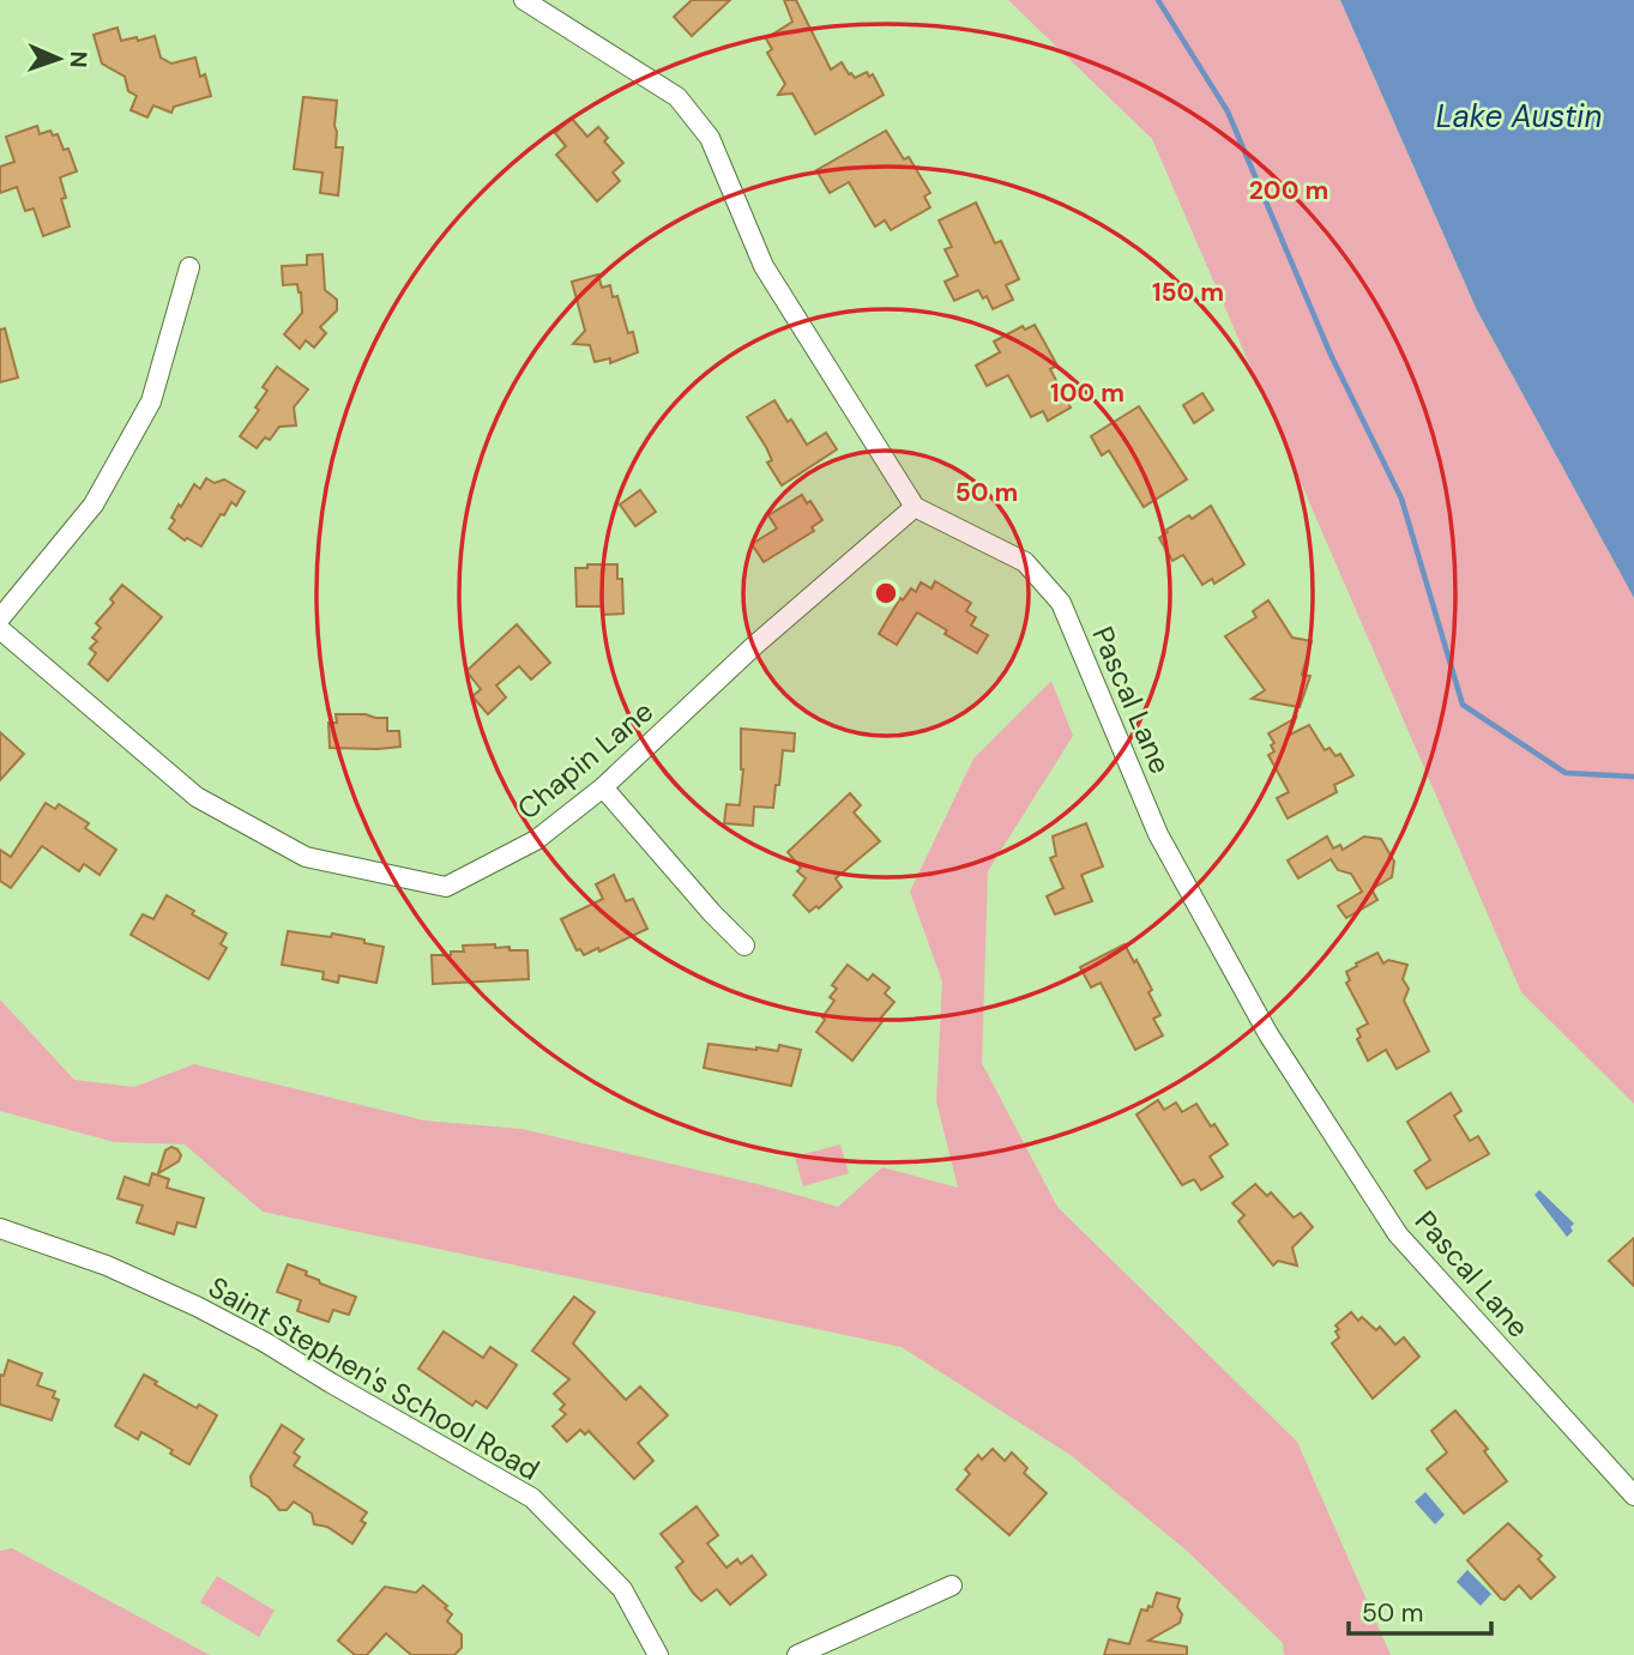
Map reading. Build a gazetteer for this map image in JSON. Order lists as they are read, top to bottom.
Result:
{
  "streets": {
    "street": ["Pascal Lane", "Chapin Lane", "Saint Stephen's School Road"]
  },
  "crossings": [
    ["Pascal Lane", "Chapin Lane"]
  ],
  "water": ["Lake Austin"],
  "scale_bar": "50 m",
  "north": "right",
  "rings": [
    "200 m",
    "150 m",
    "100 m",
    "50 m"
  ]
}
